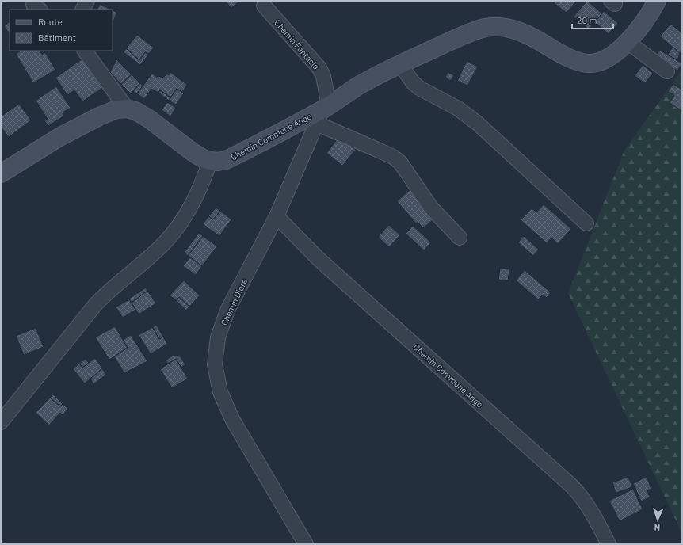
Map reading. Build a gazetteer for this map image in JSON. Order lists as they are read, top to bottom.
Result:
{
  "streets": {
    "street": ["Chemin Fantasia", "Chemin Commune Ango", "Chemin Diore"]
  },
  "crossings": [
    ["Chemin Fantasia", "Chemin Commune Ango"],
    ["Chemin Fantasia", "Chemin Diore"],
    ["Chemin Commune Ango", "Chemin Diore"]
  ],
  "legend": ["Route", "Bâtiment"],
  "scale_bar": "20 m",
  "north": "bottom"
}
